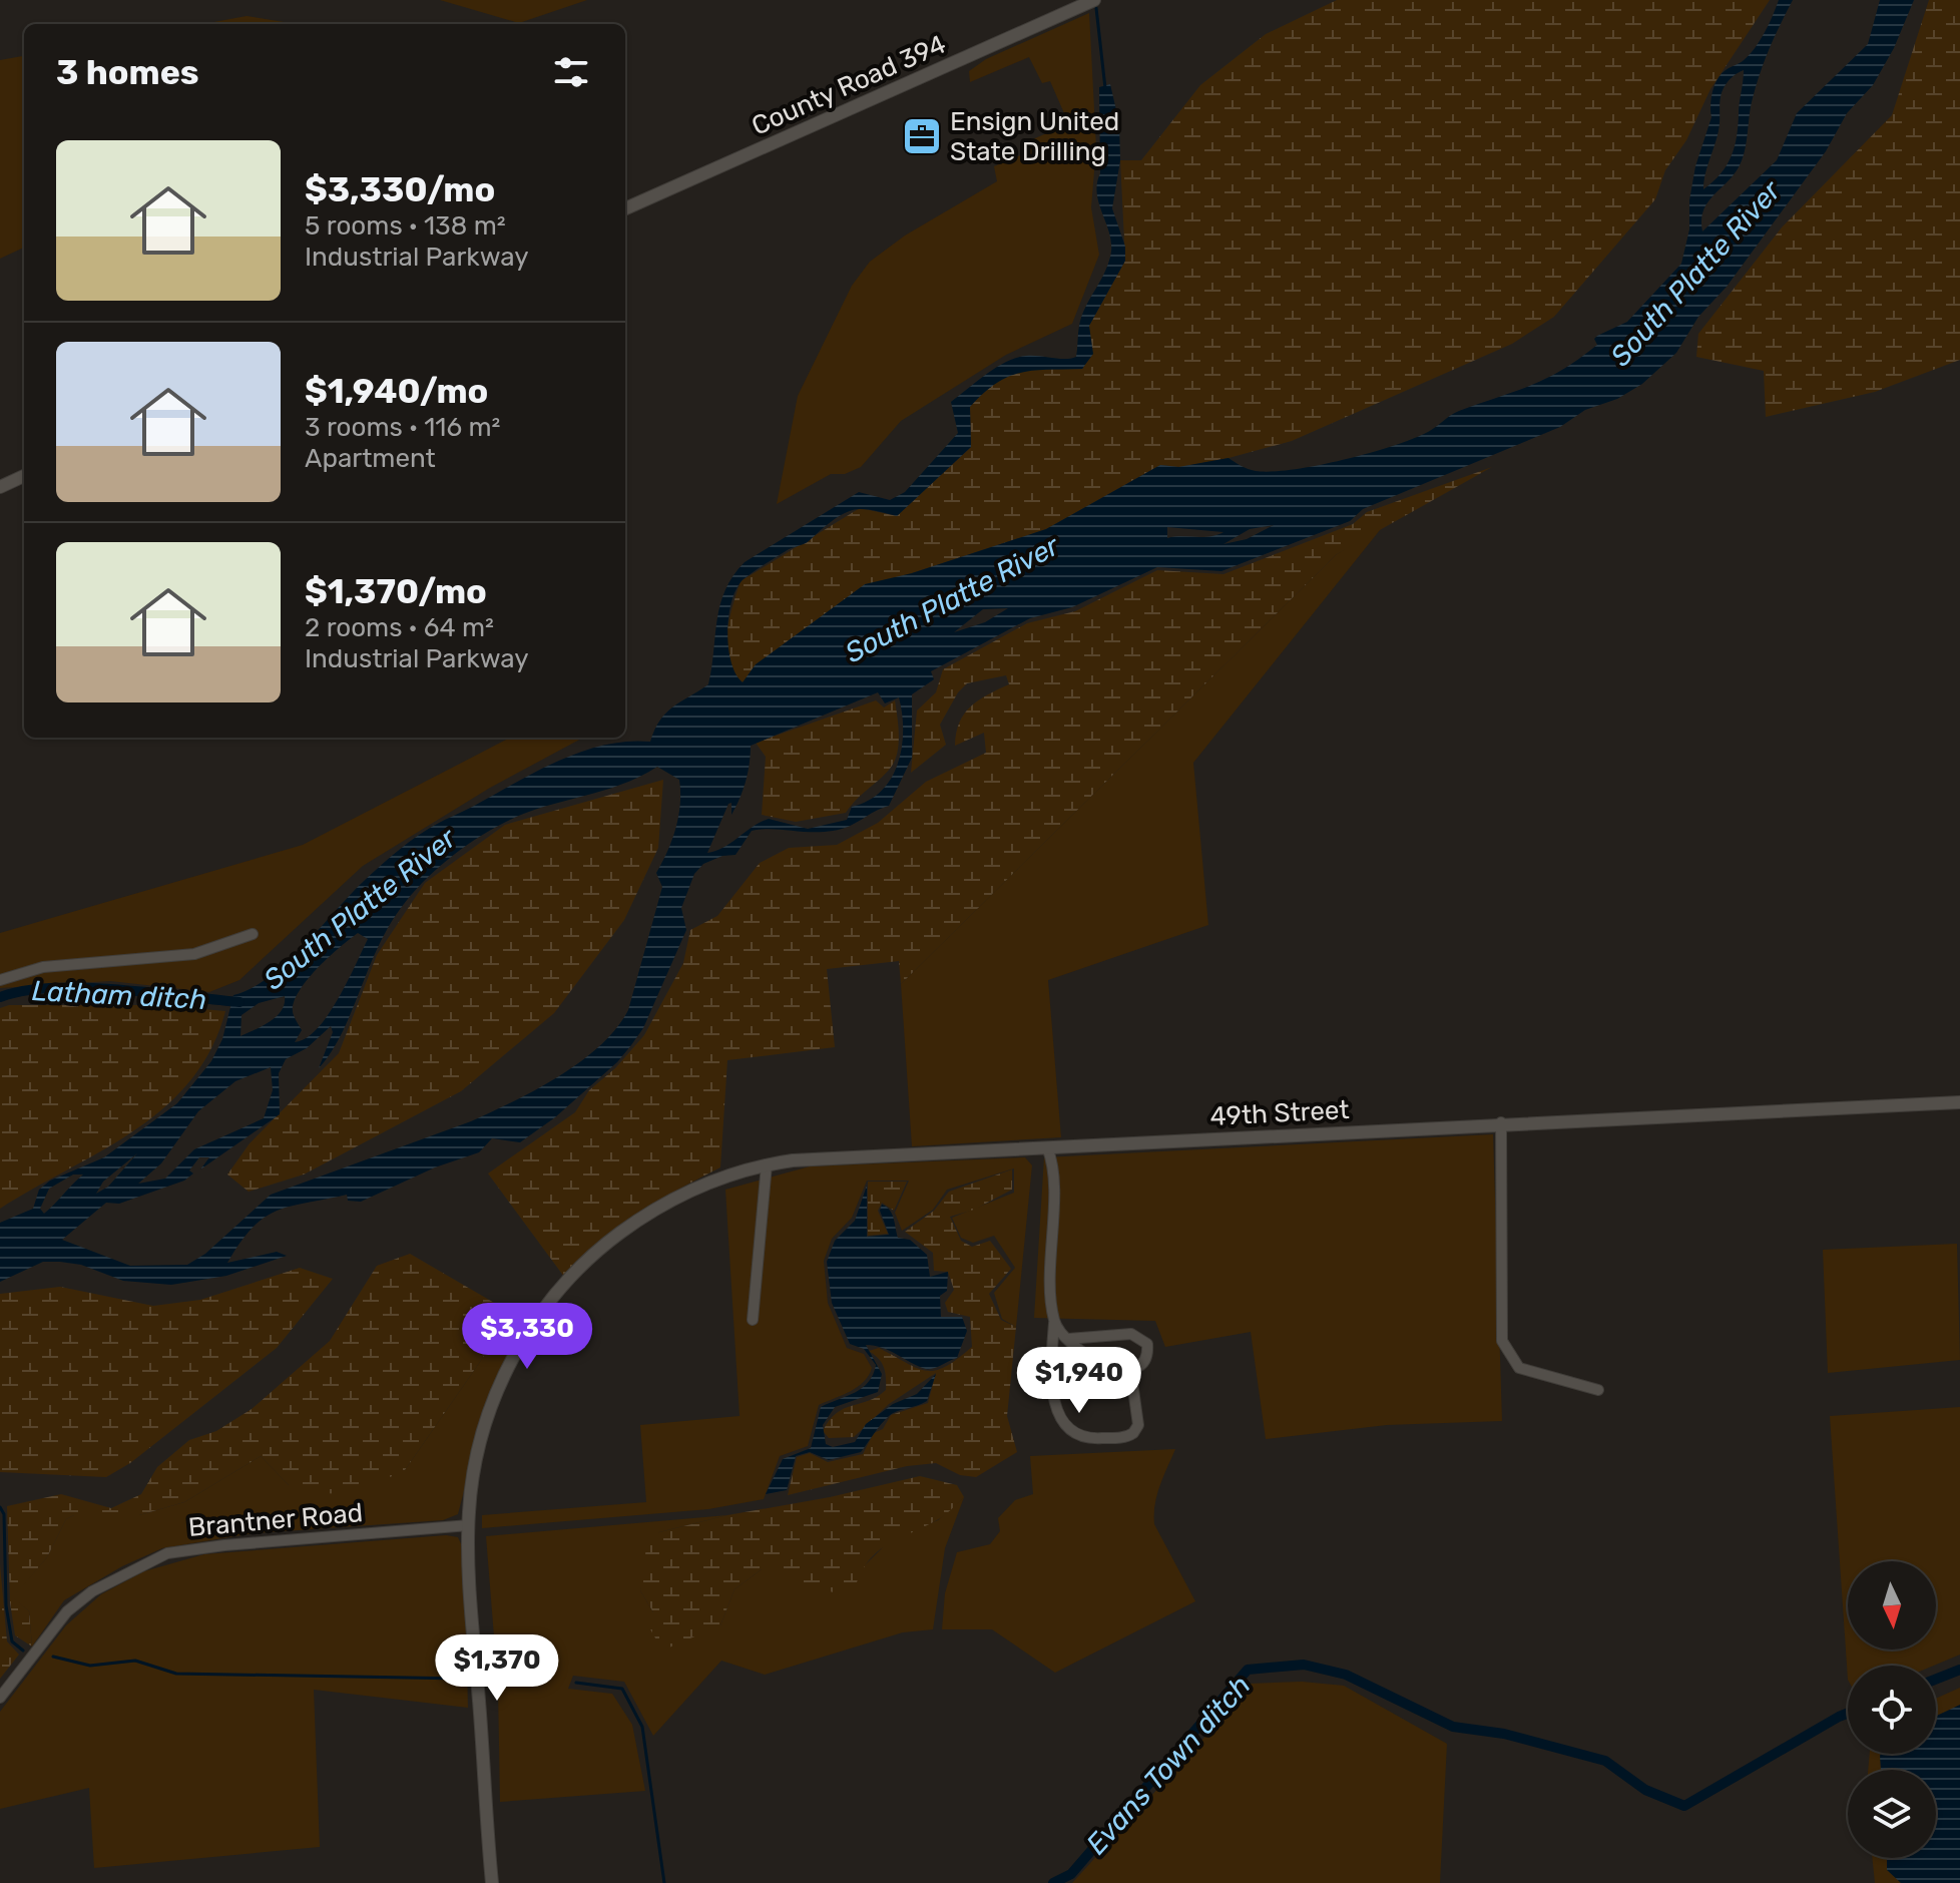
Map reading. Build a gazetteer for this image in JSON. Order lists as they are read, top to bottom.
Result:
{
  "streets": {
    "street": ["County Road 394", "49th Street", "Brantner Road"]
  },
  "crossings": [
    ["49th Street", "Brantner Road"]
  ],
  "water": ["South Platte River", "Latham ditch", "Evans Town ditch"],
  "places": {
    "office": ["Ensign United State Drilling"]
  },
  "north": "bottom",
  "page": {
    "heading": "3 homes",
    "list": [
      {
        "name": "$3,330/mo",
        "note": "5 rooms · 138 m² · Industrial Parkway"
      },
      {
        "name": "$1,940/mo",
        "note": "3 rooms · 116 m² · Apartment"
      },
      {
        "name": "$1,370/mo",
        "note": "2 rooms · 64 m² · Industrial Parkway"
      }
    ],
    "price": ["$3,330", "$1,940", "$1,370"]
  }
}
